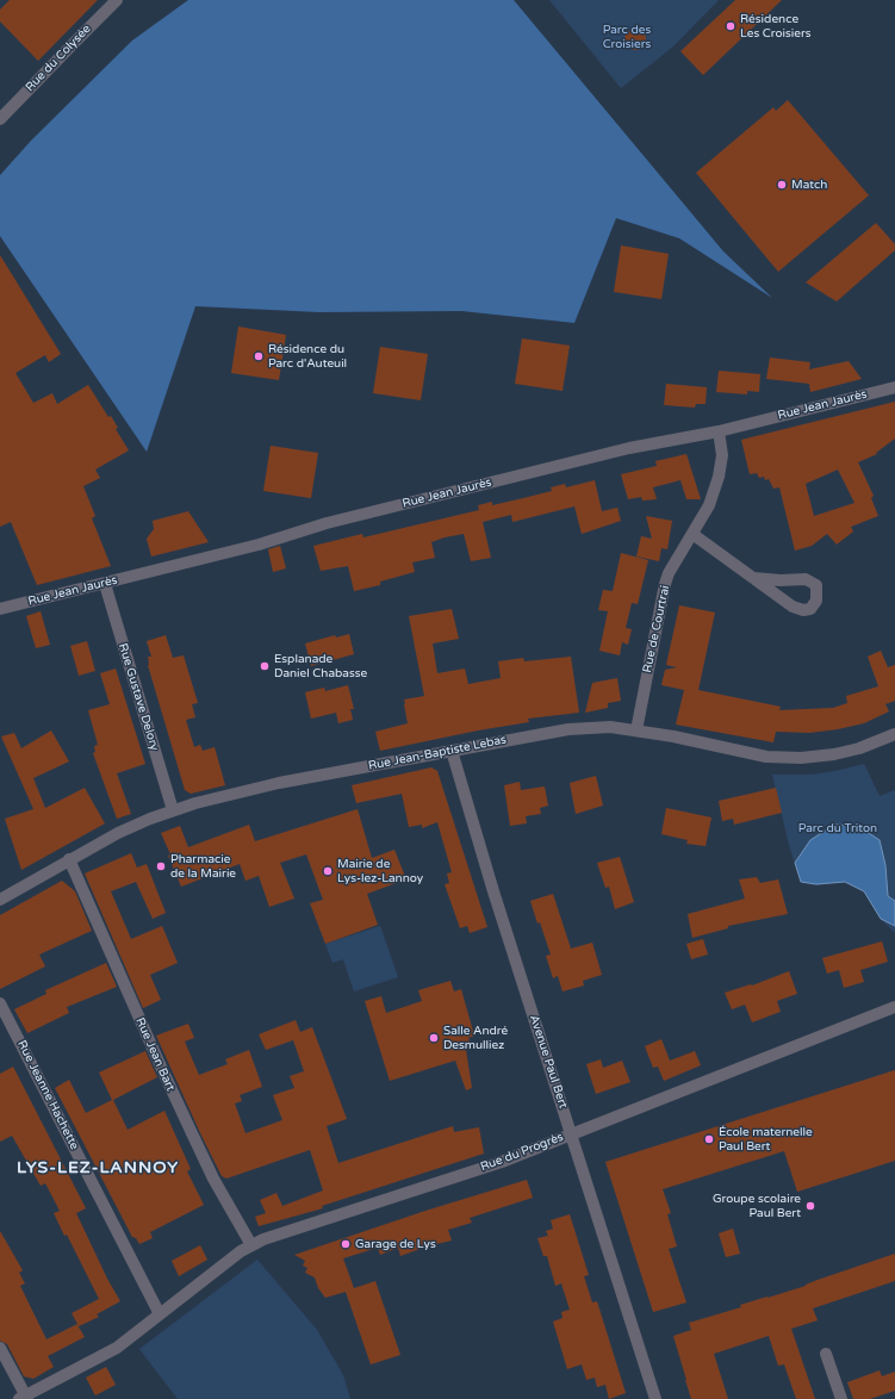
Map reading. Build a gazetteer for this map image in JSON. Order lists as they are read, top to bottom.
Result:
{
  "streets": {
    "street": [
      "Rue du Colysée",
      "Rue Jean Jaurès",
      "Rue de Courtrai",
      "Rue Gustave Delory",
      "Rue Jean-Baptiste Lebas",
      "Rue Jean Bart",
      "Avenue Paul Bert",
      "Rue Jeanne Hachette",
      "Rue du Progrès"
    ]
  },
  "crossings": [
    ["Rue Jean Jaurès", "Rue de Courtrai"],
    ["Rue Jean Jaurès", "Rue Gustave Delory"],
    ["Rue de Courtrai", "Rue Jean-Baptiste Lebas"],
    ["Rue Gustave Delory", "Rue Jean-Baptiste Lebas"],
    ["Rue Jean-Baptiste Lebas", "Rue Jean Bart"],
    ["Rue Jean-Baptiste Lebas", "Avenue Paul Bert"],
    ["Rue Jean Bart", "Rue du Progrès"],
    ["Avenue Paul Bert", "Rue du Progrès"],
    ["Rue Jeanne Hachette", "Rue du Progrès"]
  ],
  "districts": ["LYS-LEZ-LANNOY"],
  "parks": ["Parc des Croisiers", "Parc du Triton"],
  "places": [
    "Résidence Les Croisiers",
    "Match",
    "Résidence du Parc d'Auteuil",
    "Esplanade Daniel Chabasse",
    "Pharmacie de la Mairie",
    "Mairie de Lys-lez-Lannoy",
    "Salle André Desmulliez",
    "École maternelle Paul Bert",
    "Groupe scolaire Paul Bert",
    "Garage de Lys"
  ]
}
